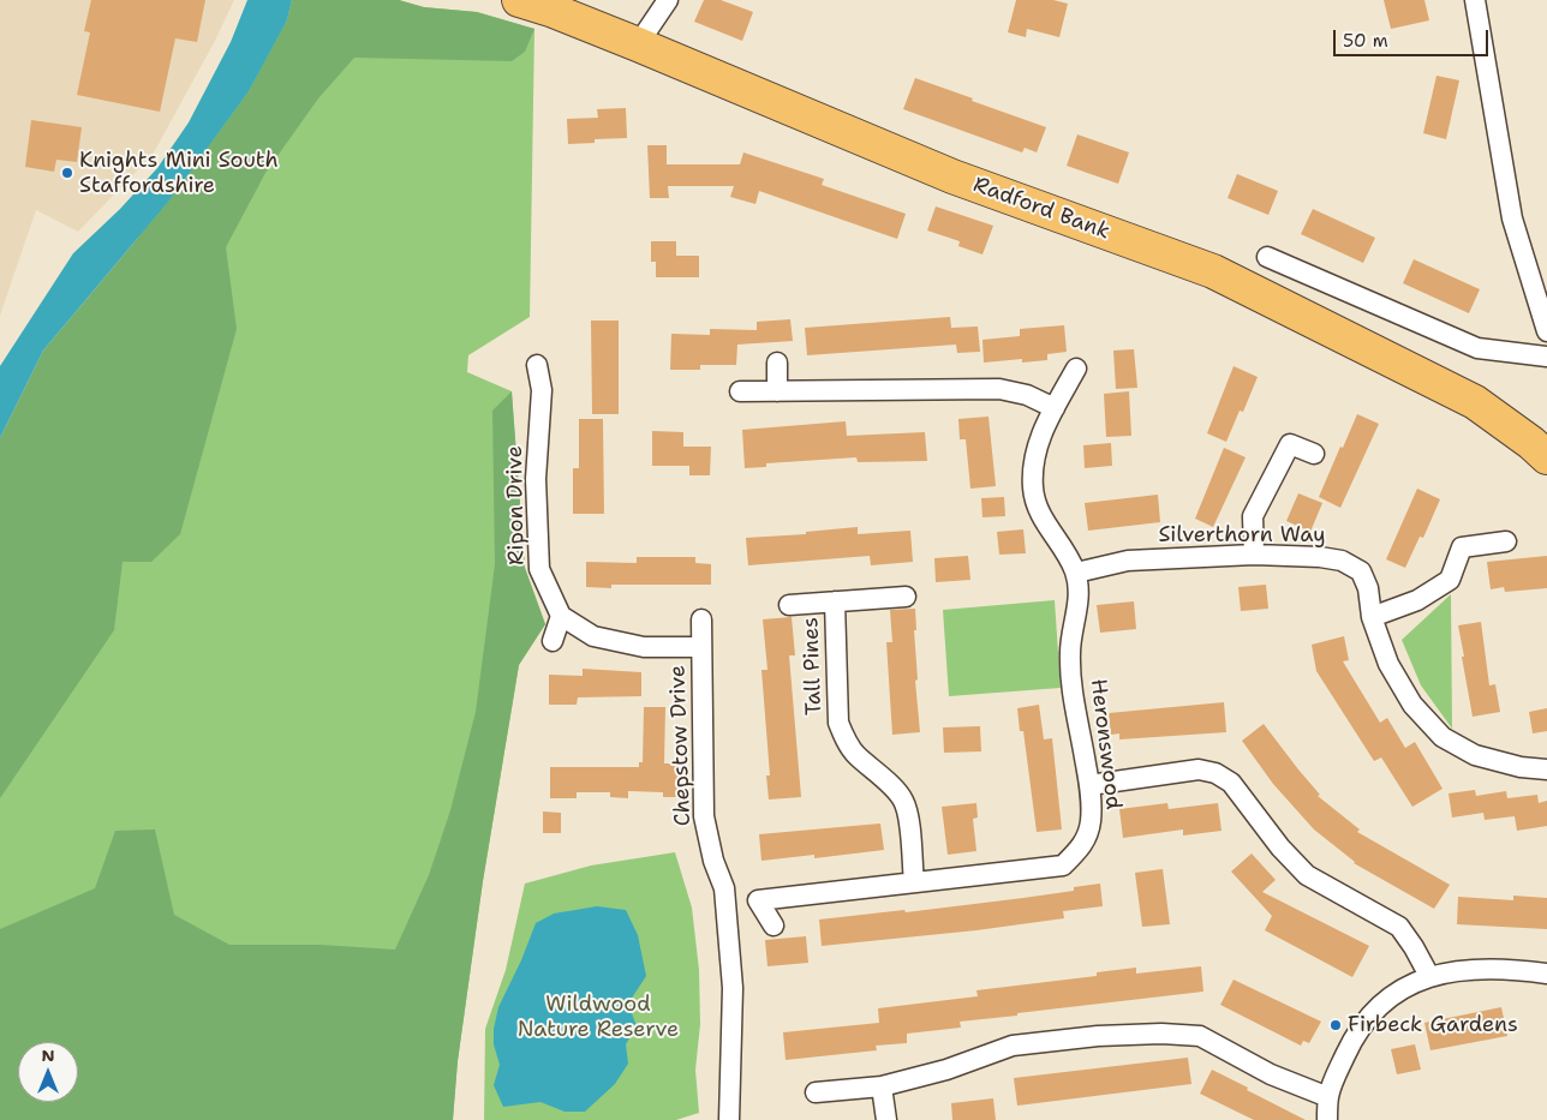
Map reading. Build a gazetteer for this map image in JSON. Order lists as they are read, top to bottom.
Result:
{
  "streets": {
    "highway": ["Radford Bank"],
    "street": [
      "Ripon Drive",
      "Silverthorn Way",
      "Tall Pines",
      "Heronswood",
      "Chepstow Drive"
    ]
  },
  "crossings": [
    ["Silverthorn Way", "Heronswood"],
    ["Tall Pines", "Heronswood"]
  ],
  "parks": ["Wildwood Nature Reserve"],
  "places": ["Knights Mini South Staffordshire", "Firbeck Gardens"],
  "scale_bar": "50 m",
  "north": "top"
}
